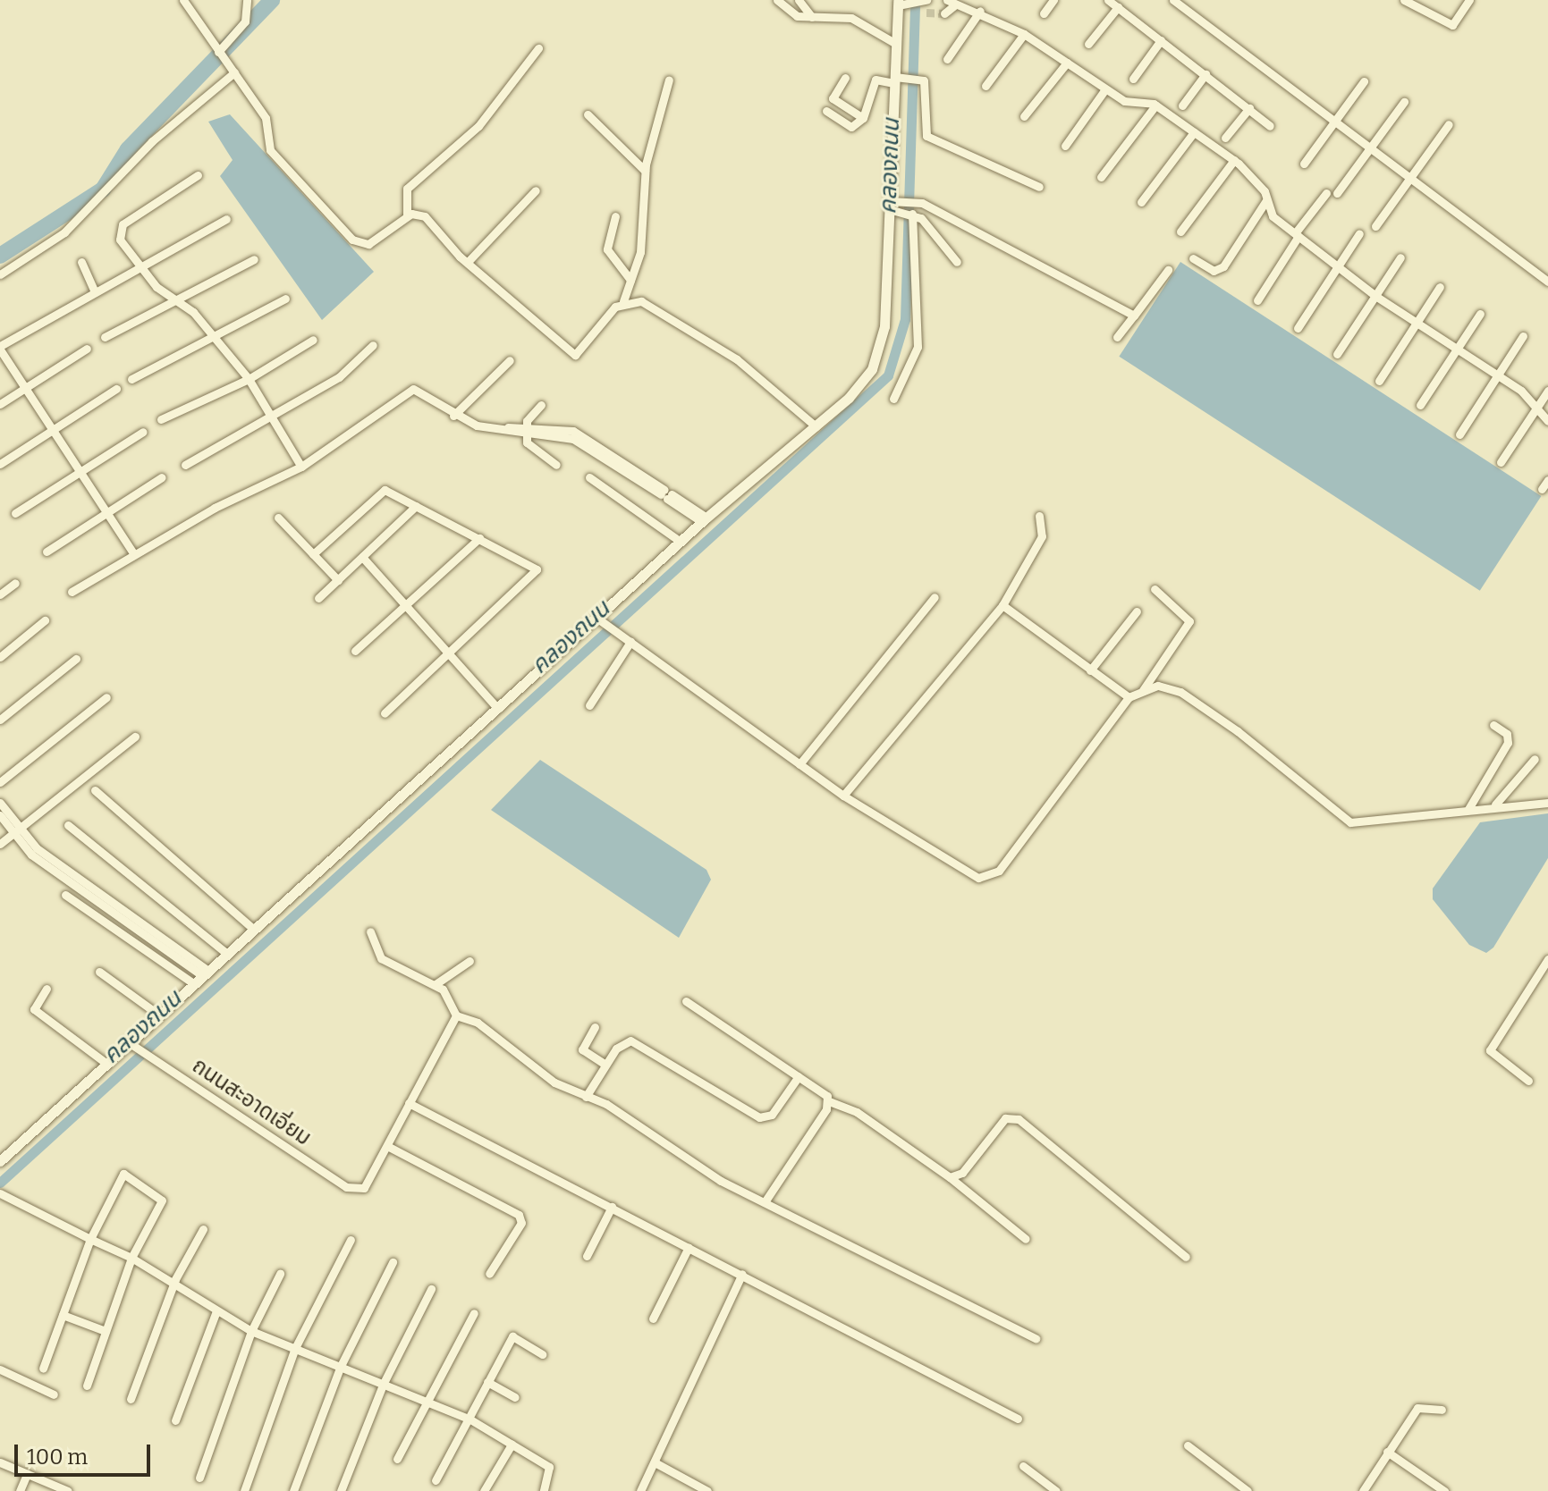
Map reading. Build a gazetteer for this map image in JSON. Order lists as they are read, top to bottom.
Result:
{
  "streets": {
    "street": ["ถนนสะอาดเอี่ยม"]
  },
  "water": ["คลองถนน"],
  "scale_bar": "100 m"
}
